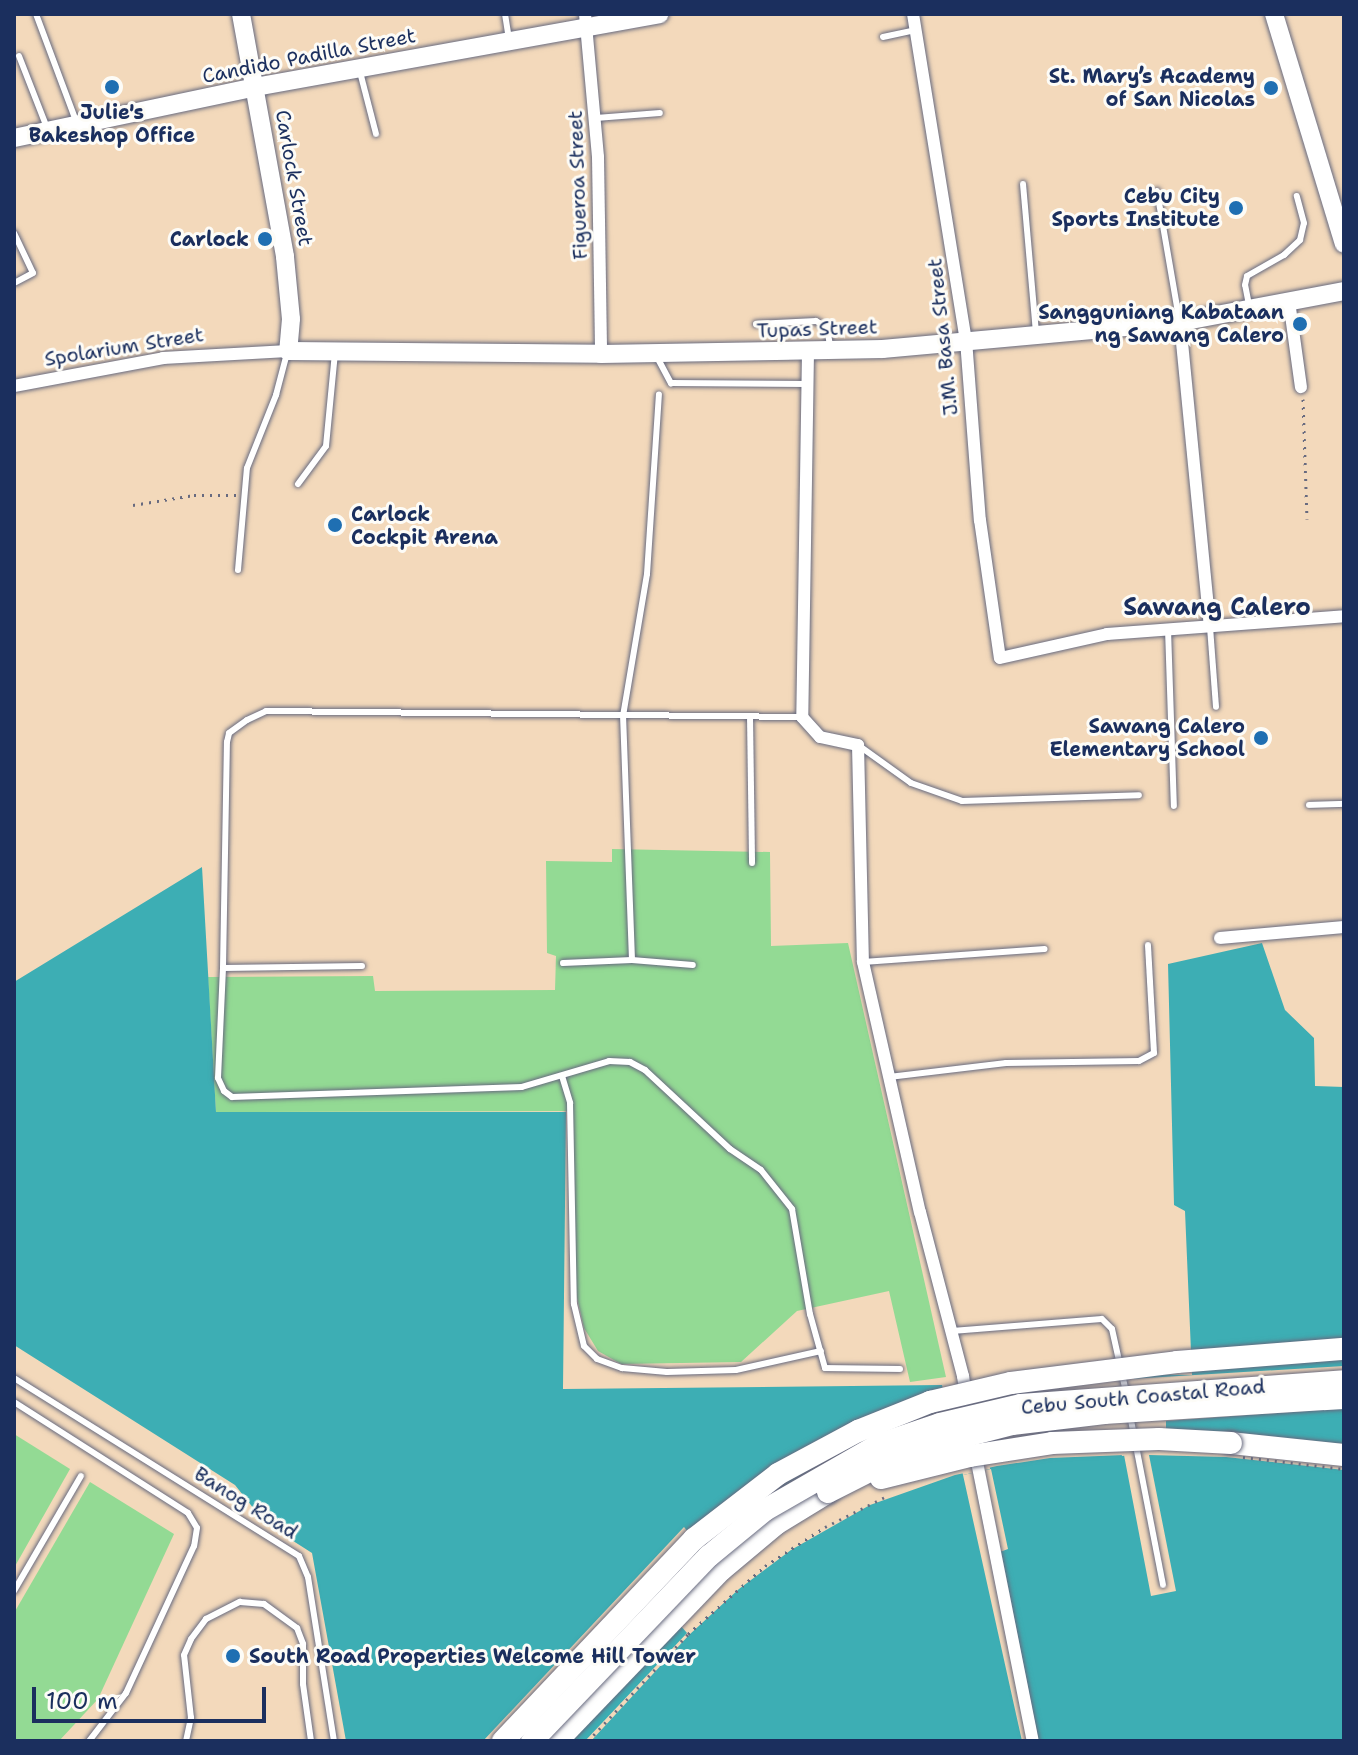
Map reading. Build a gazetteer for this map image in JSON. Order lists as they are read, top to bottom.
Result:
{
  "streets": {
    "highway": ["Cebu South Coastal Road"],
    "street": [
      "Candido Padilla Street",
      "Carlock Street",
      "Figueroa Street",
      "Tupas Street",
      "J.M. Basa Street",
      "Spolarium Street"
    ],
    "lane": ["Banog Road"]
  },
  "crossings": [
    ["Candido Padilla Street", "Carlock Street"],
    ["Candido Padilla Street", "Figueroa Street"],
    ["Carlock Street", "Tupas Street"],
    ["Carlock Street", "Spolarium Street"],
    ["Figueroa Street", "Tupas Street"],
    ["Tupas Street", "J.M. Basa Street"],
    ["Tupas Street", "Spolarium Street"]
  ],
  "districts": ["Sawang Calero"],
  "places": [
    "Julie's Bakeshop Office",
    "St. Mary’s Academy of San Nicolas",
    "Cebu City Sports Institute",
    "Carlock",
    "Sangguniang Kabataan ng Sawang Calero",
    "Carlock Cockpit Arena",
    "Sawang Calero Elementary School",
    "South Road Properties Welcome Hill Tower"
  ],
  "scale_bar": "100 m"
}
